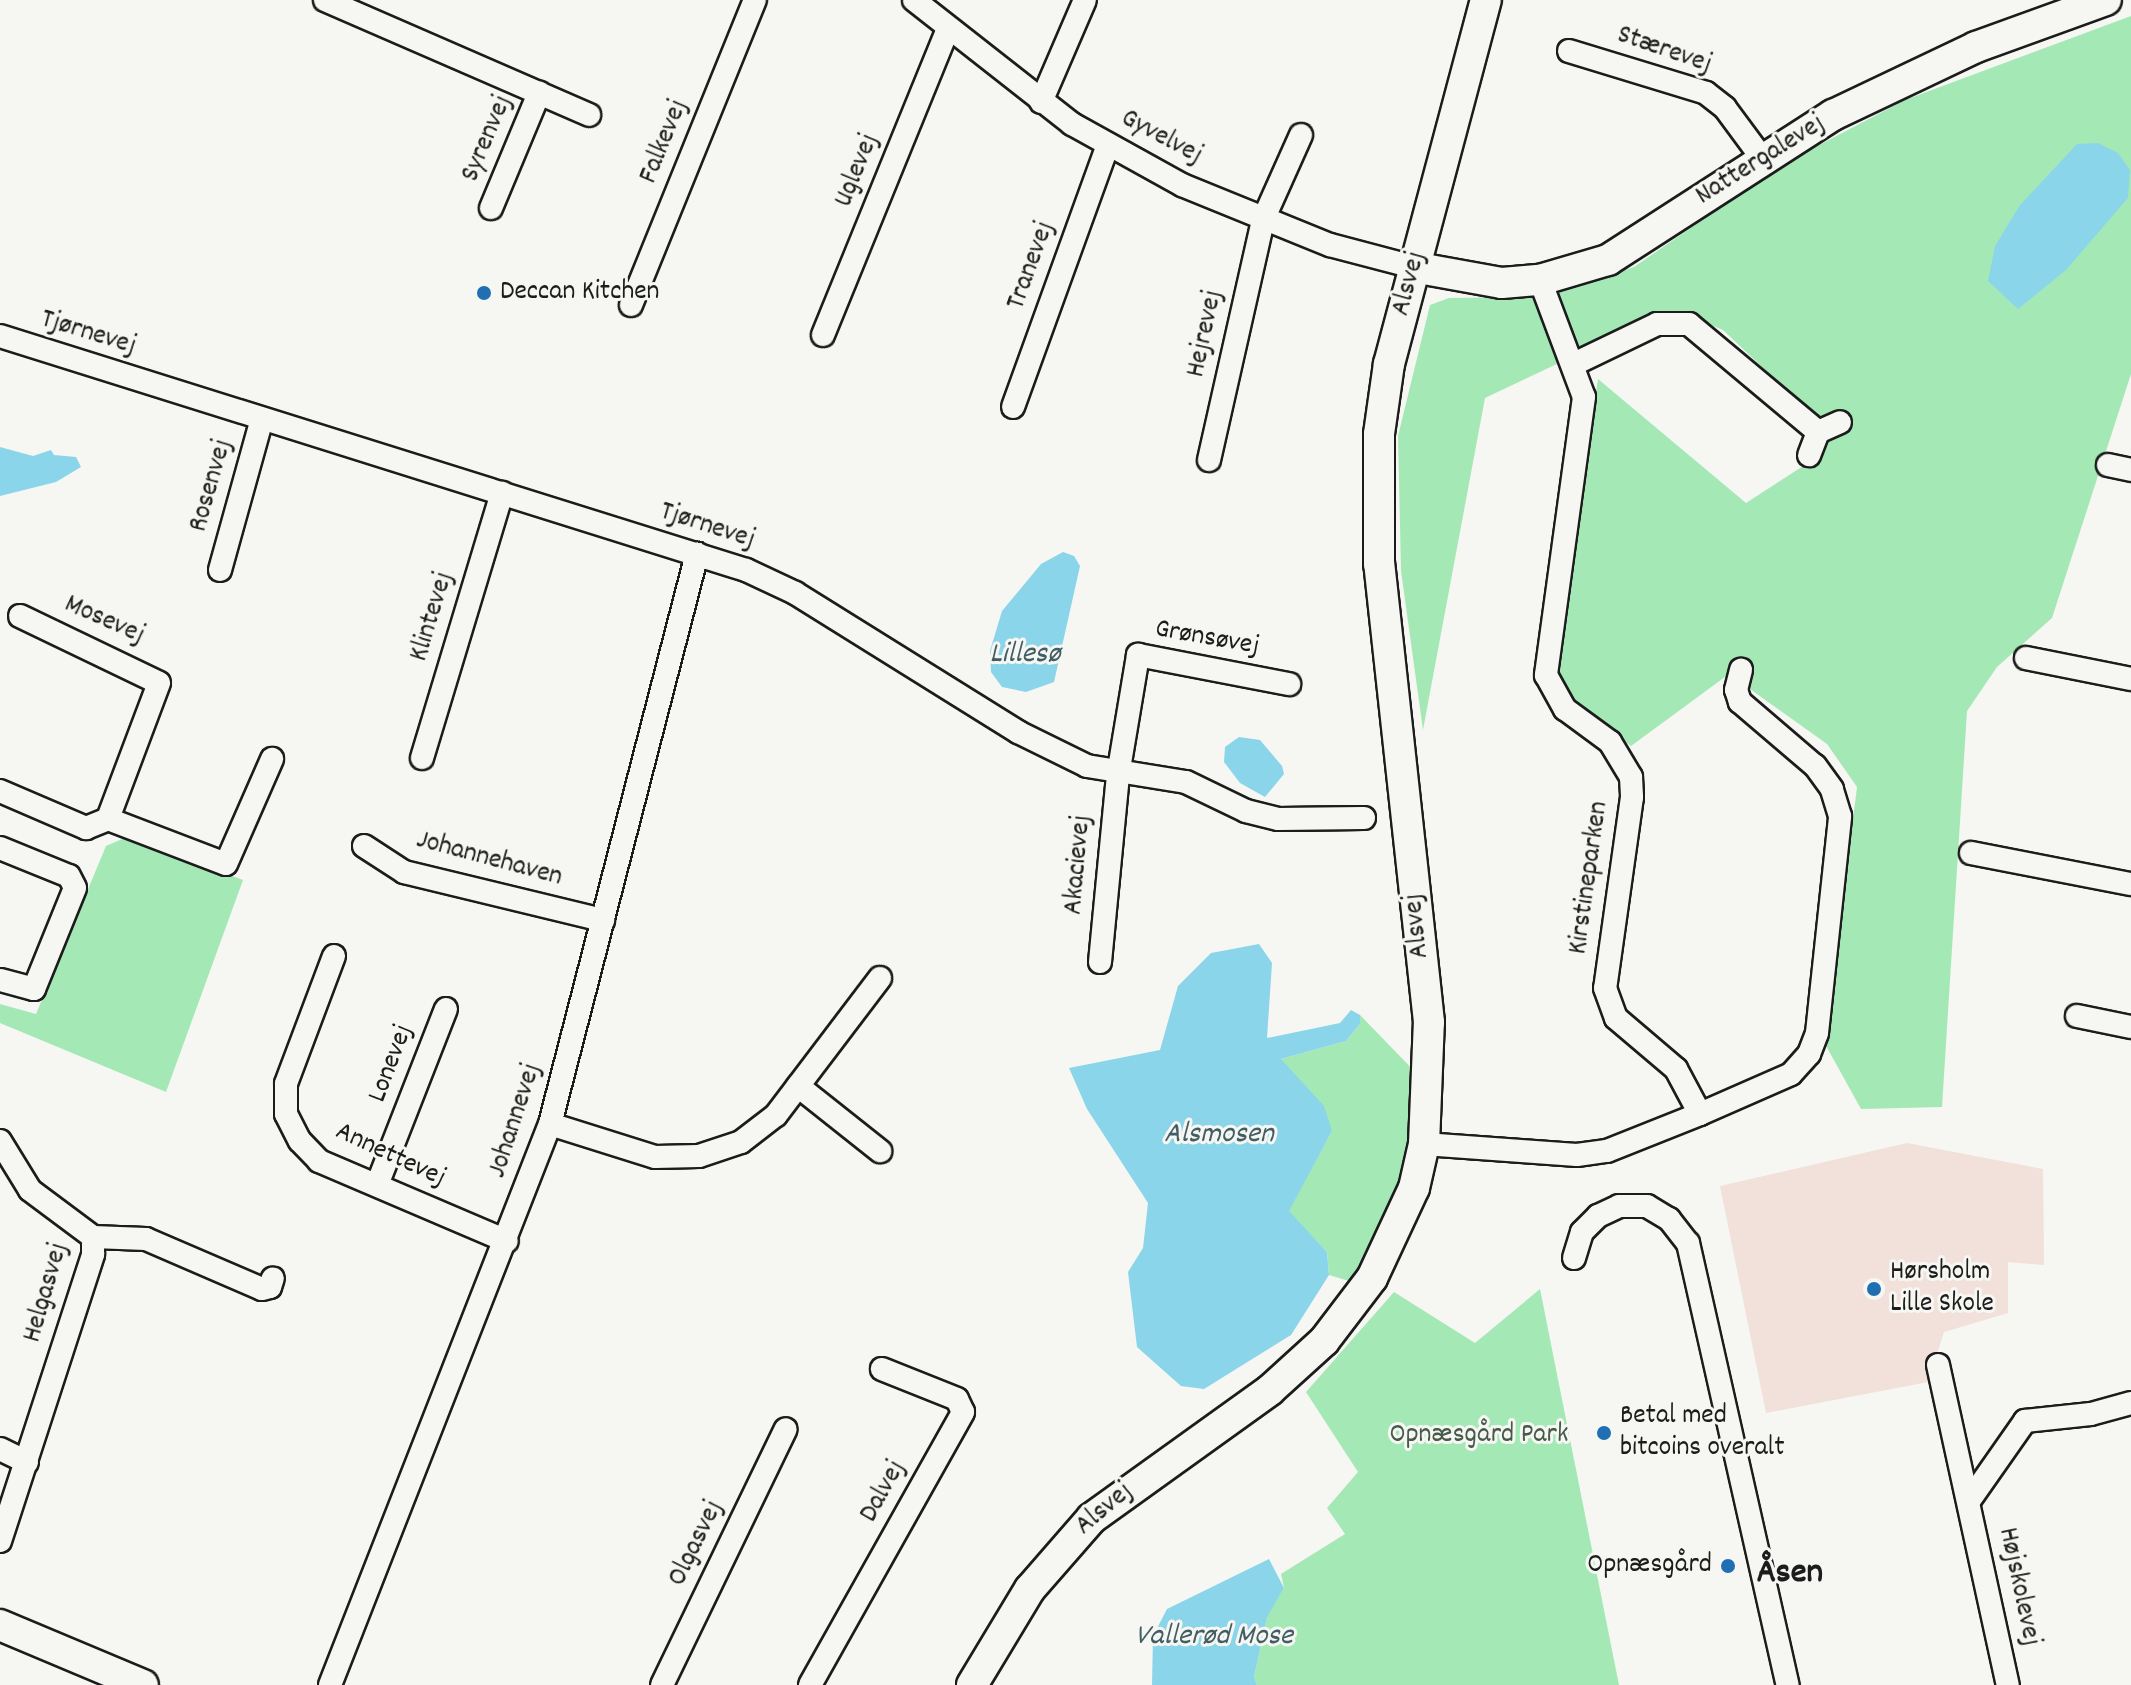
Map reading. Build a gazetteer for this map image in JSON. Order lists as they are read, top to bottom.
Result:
{
  "streets": {
    "street": [
      "Stærevej",
      "Gyvelvej",
      "Syrenvej",
      "Falkevej",
      "Nattergalevej",
      "Uglevej",
      "Tranevej",
      "Alsvej",
      "Tjørnevej",
      "Hejrevej",
      "Rosenvej",
      "Klintevej",
      "Mosevej",
      "Grønsøvej",
      "Johannehaven",
      "Akacievej",
      "Kirstineparken",
      "Lonevej",
      "Johannevej",
      "Annettevej",
      "Helgasvej",
      "Dalvej",
      "Olgasvej",
      "Højskolevej"
    ]
  },
  "crossings": [
    ["Stærevej", "Nattergalevej"],
    ["Gyvelvej", "Nattergalevej"],
    ["Gyvelvej", "Uglevej"],
    ["Gyvelvej", "Tranevej"],
    ["Gyvelvej", "Alsvej"],
    ["Gyvelvej", "Hejrevej"],
    ["Nattergalevej", "Alsvej"],
    ["Nattergalevej", "Kirstineparken"],
    ["Tjørnevej", "Rosenvej"],
    ["Tjørnevej", "Klintevej"],
    ["Tjørnevej", "Grønsøvej"],
    ["Tjørnevej", "Akacievej"],
    ["Tjørnevej", "Johannevej"],
    ["Grønsøvej", "Akacievej"],
    ["Johannehaven", "Johannevej"],
    ["Lonevej", "Annettevej"],
    ["Johannevej", "Annettevej"]
  ],
  "districts": ["Åsen"],
  "water": ["Lillesø", "Alsmosen", "Vallerød Mose"],
  "parks": ["Opnæsgård Park"],
  "places": [
    "Deccan Kitchen",
    "Hørsholm Lille Skole",
    "Betal med bitcoins overalt",
    "Opnæsgård"
  ]
}
